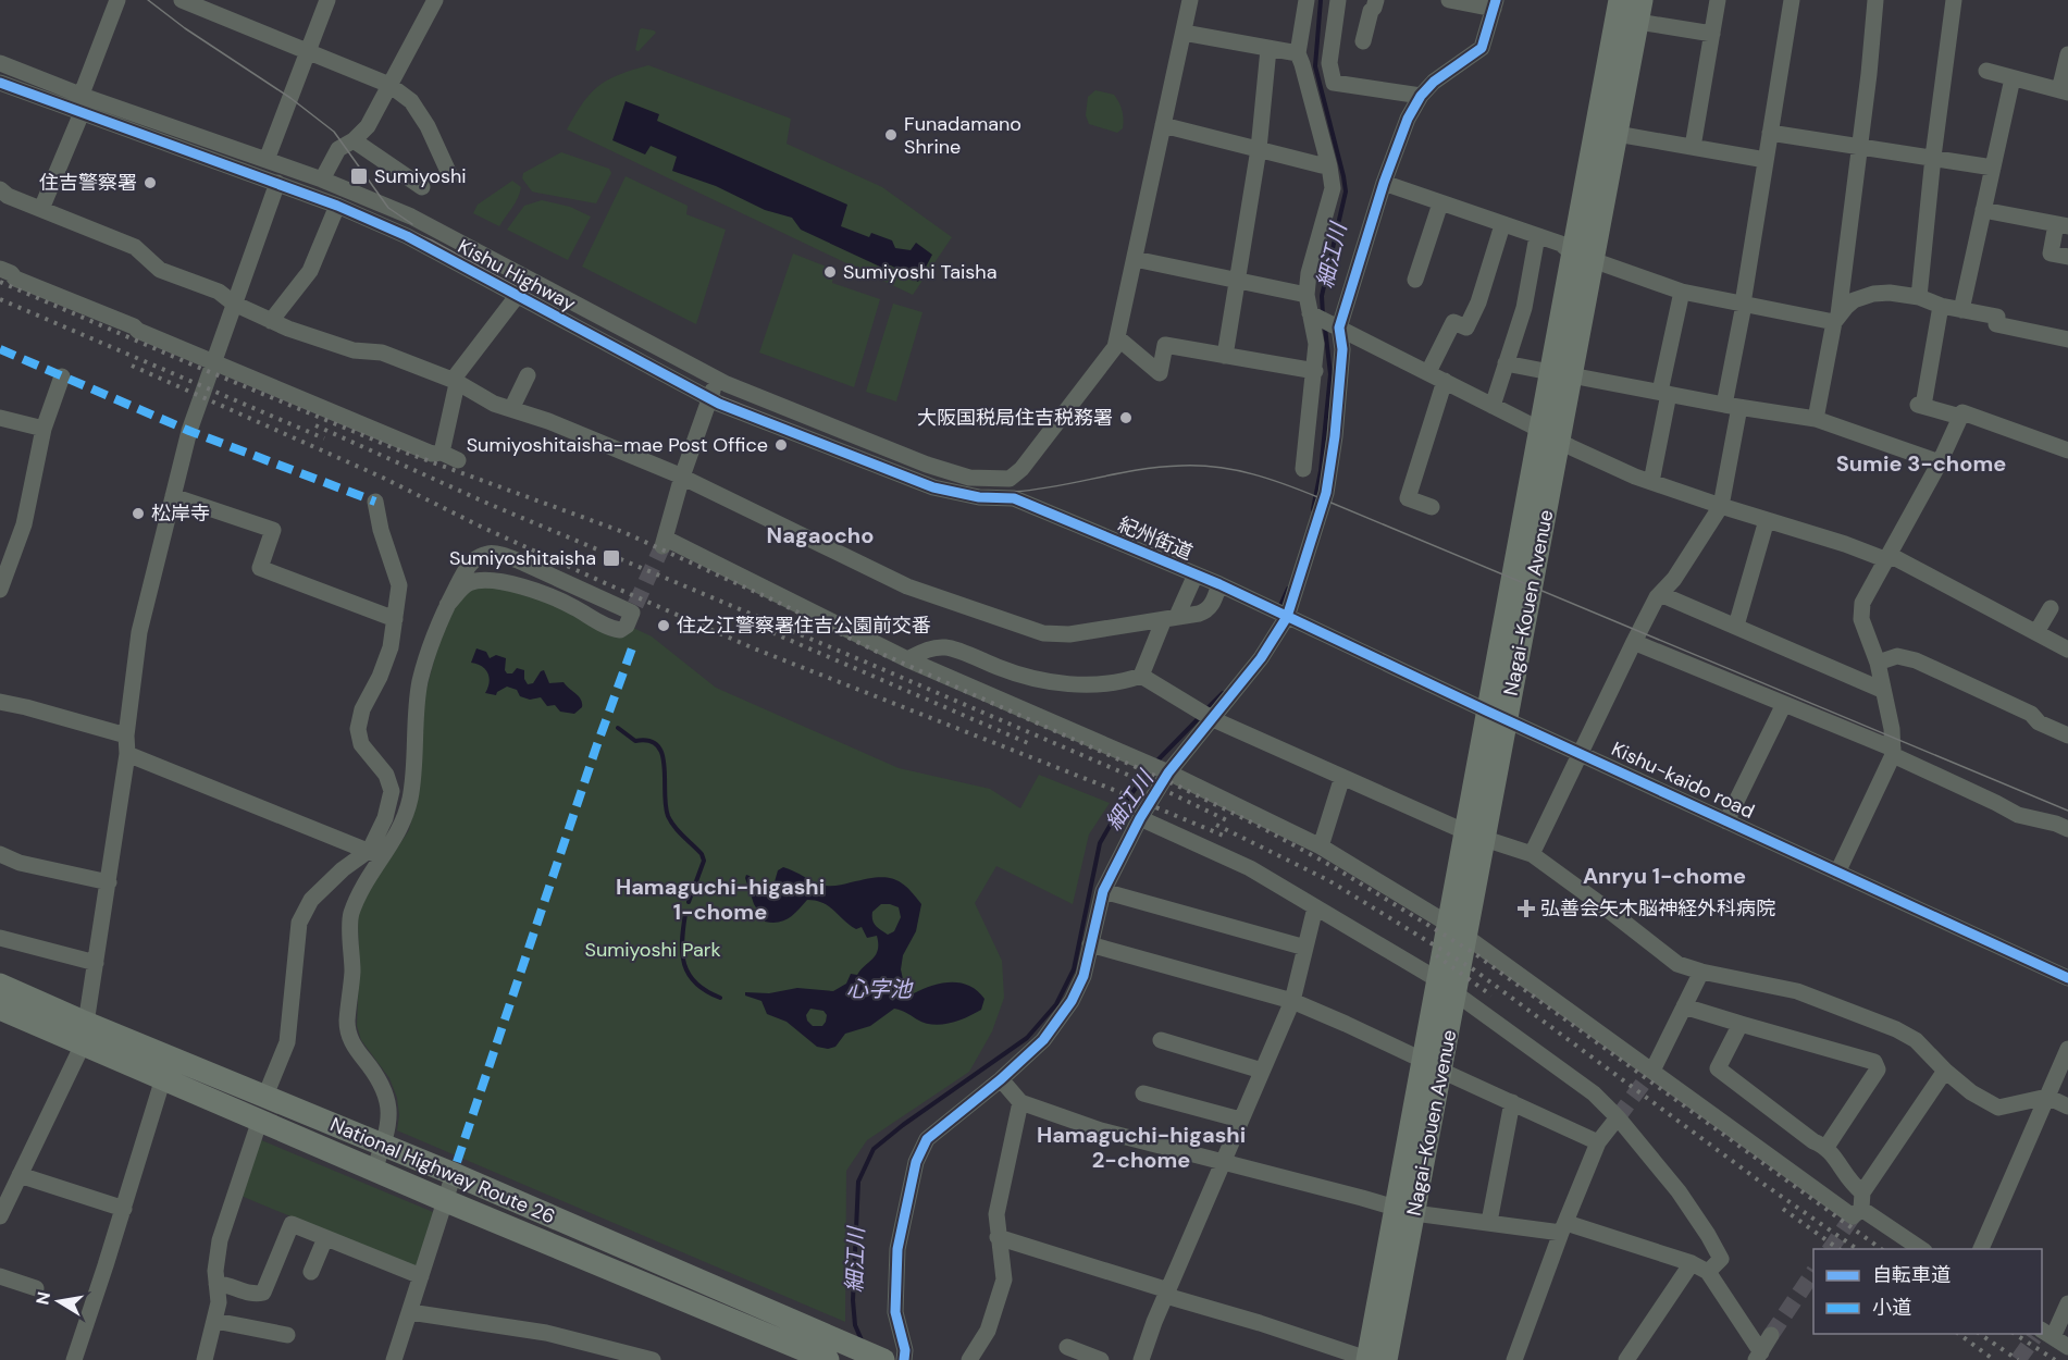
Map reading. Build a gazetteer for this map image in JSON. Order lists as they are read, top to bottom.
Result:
{
  "streets": {
    "highway": ["Nagai-Kouen Avenue", "National Highway Route 26"],
    "street": ["Kishu Highway", "紀州街道", "Kishu-kaido road"]
  },
  "crossings": [
    ["Kishu Highway", "紀州街道"],
    ["紀州街道", "Kishu-kaido road"],
    ["Nagai-Kouen Avenue", "Kishu-kaido road"]
  ],
  "districts": [
    "Sumie 3-chome",
    "Nagaocho",
    "Anryu 1-chome",
    "Hamaguchi-higashi 1-chome",
    "Hamaguchi-higashi 2-chome"
  ],
  "water": ["細江川", "心字池"],
  "parks": ["Sumiyoshi Park"],
  "places": {
    "other": [
      "Funadamano Shrine",
      "住吉警察署",
      "Sumiyoshi Taisha",
      "大阪国税局住吉税務署",
      "Sumiyoshitaisha-mae Post Office",
      "松岸寺",
      "住之江警察署住吉公園前交番"
    ],
    "transit": ["Sumiyoshi", "Sumiyoshitaisha"],
    "health": ["弘善会矢木脳神経外科病院"]
  },
  "legend": ["自転車道", "小道"],
  "north": "left"
}
